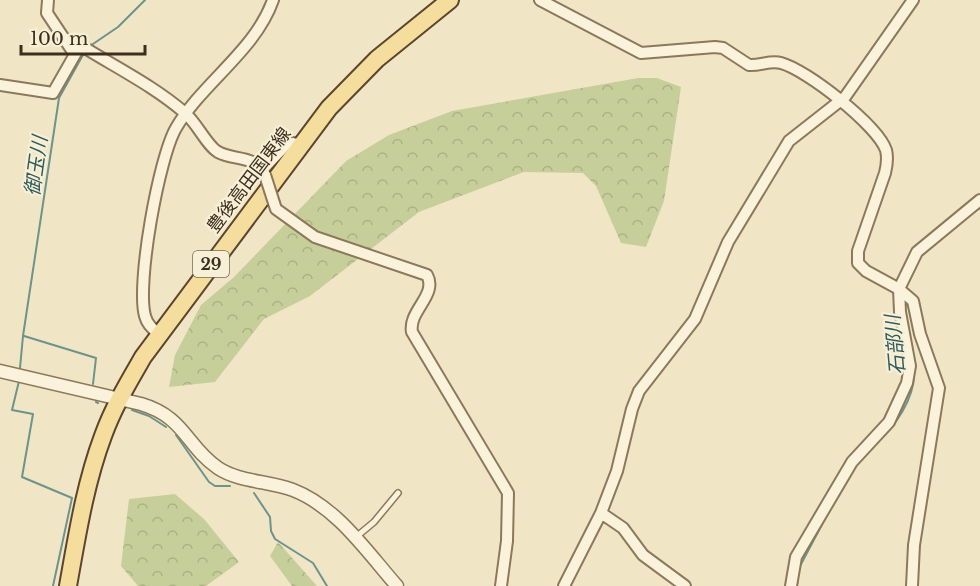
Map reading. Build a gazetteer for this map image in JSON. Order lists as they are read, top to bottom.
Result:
{
  "streets": {
    "main road": ["豊後高田国東線", "29"]
  },
  "water": ["御玉川", "石部川"],
  "scale_bar": "100 m"
}
